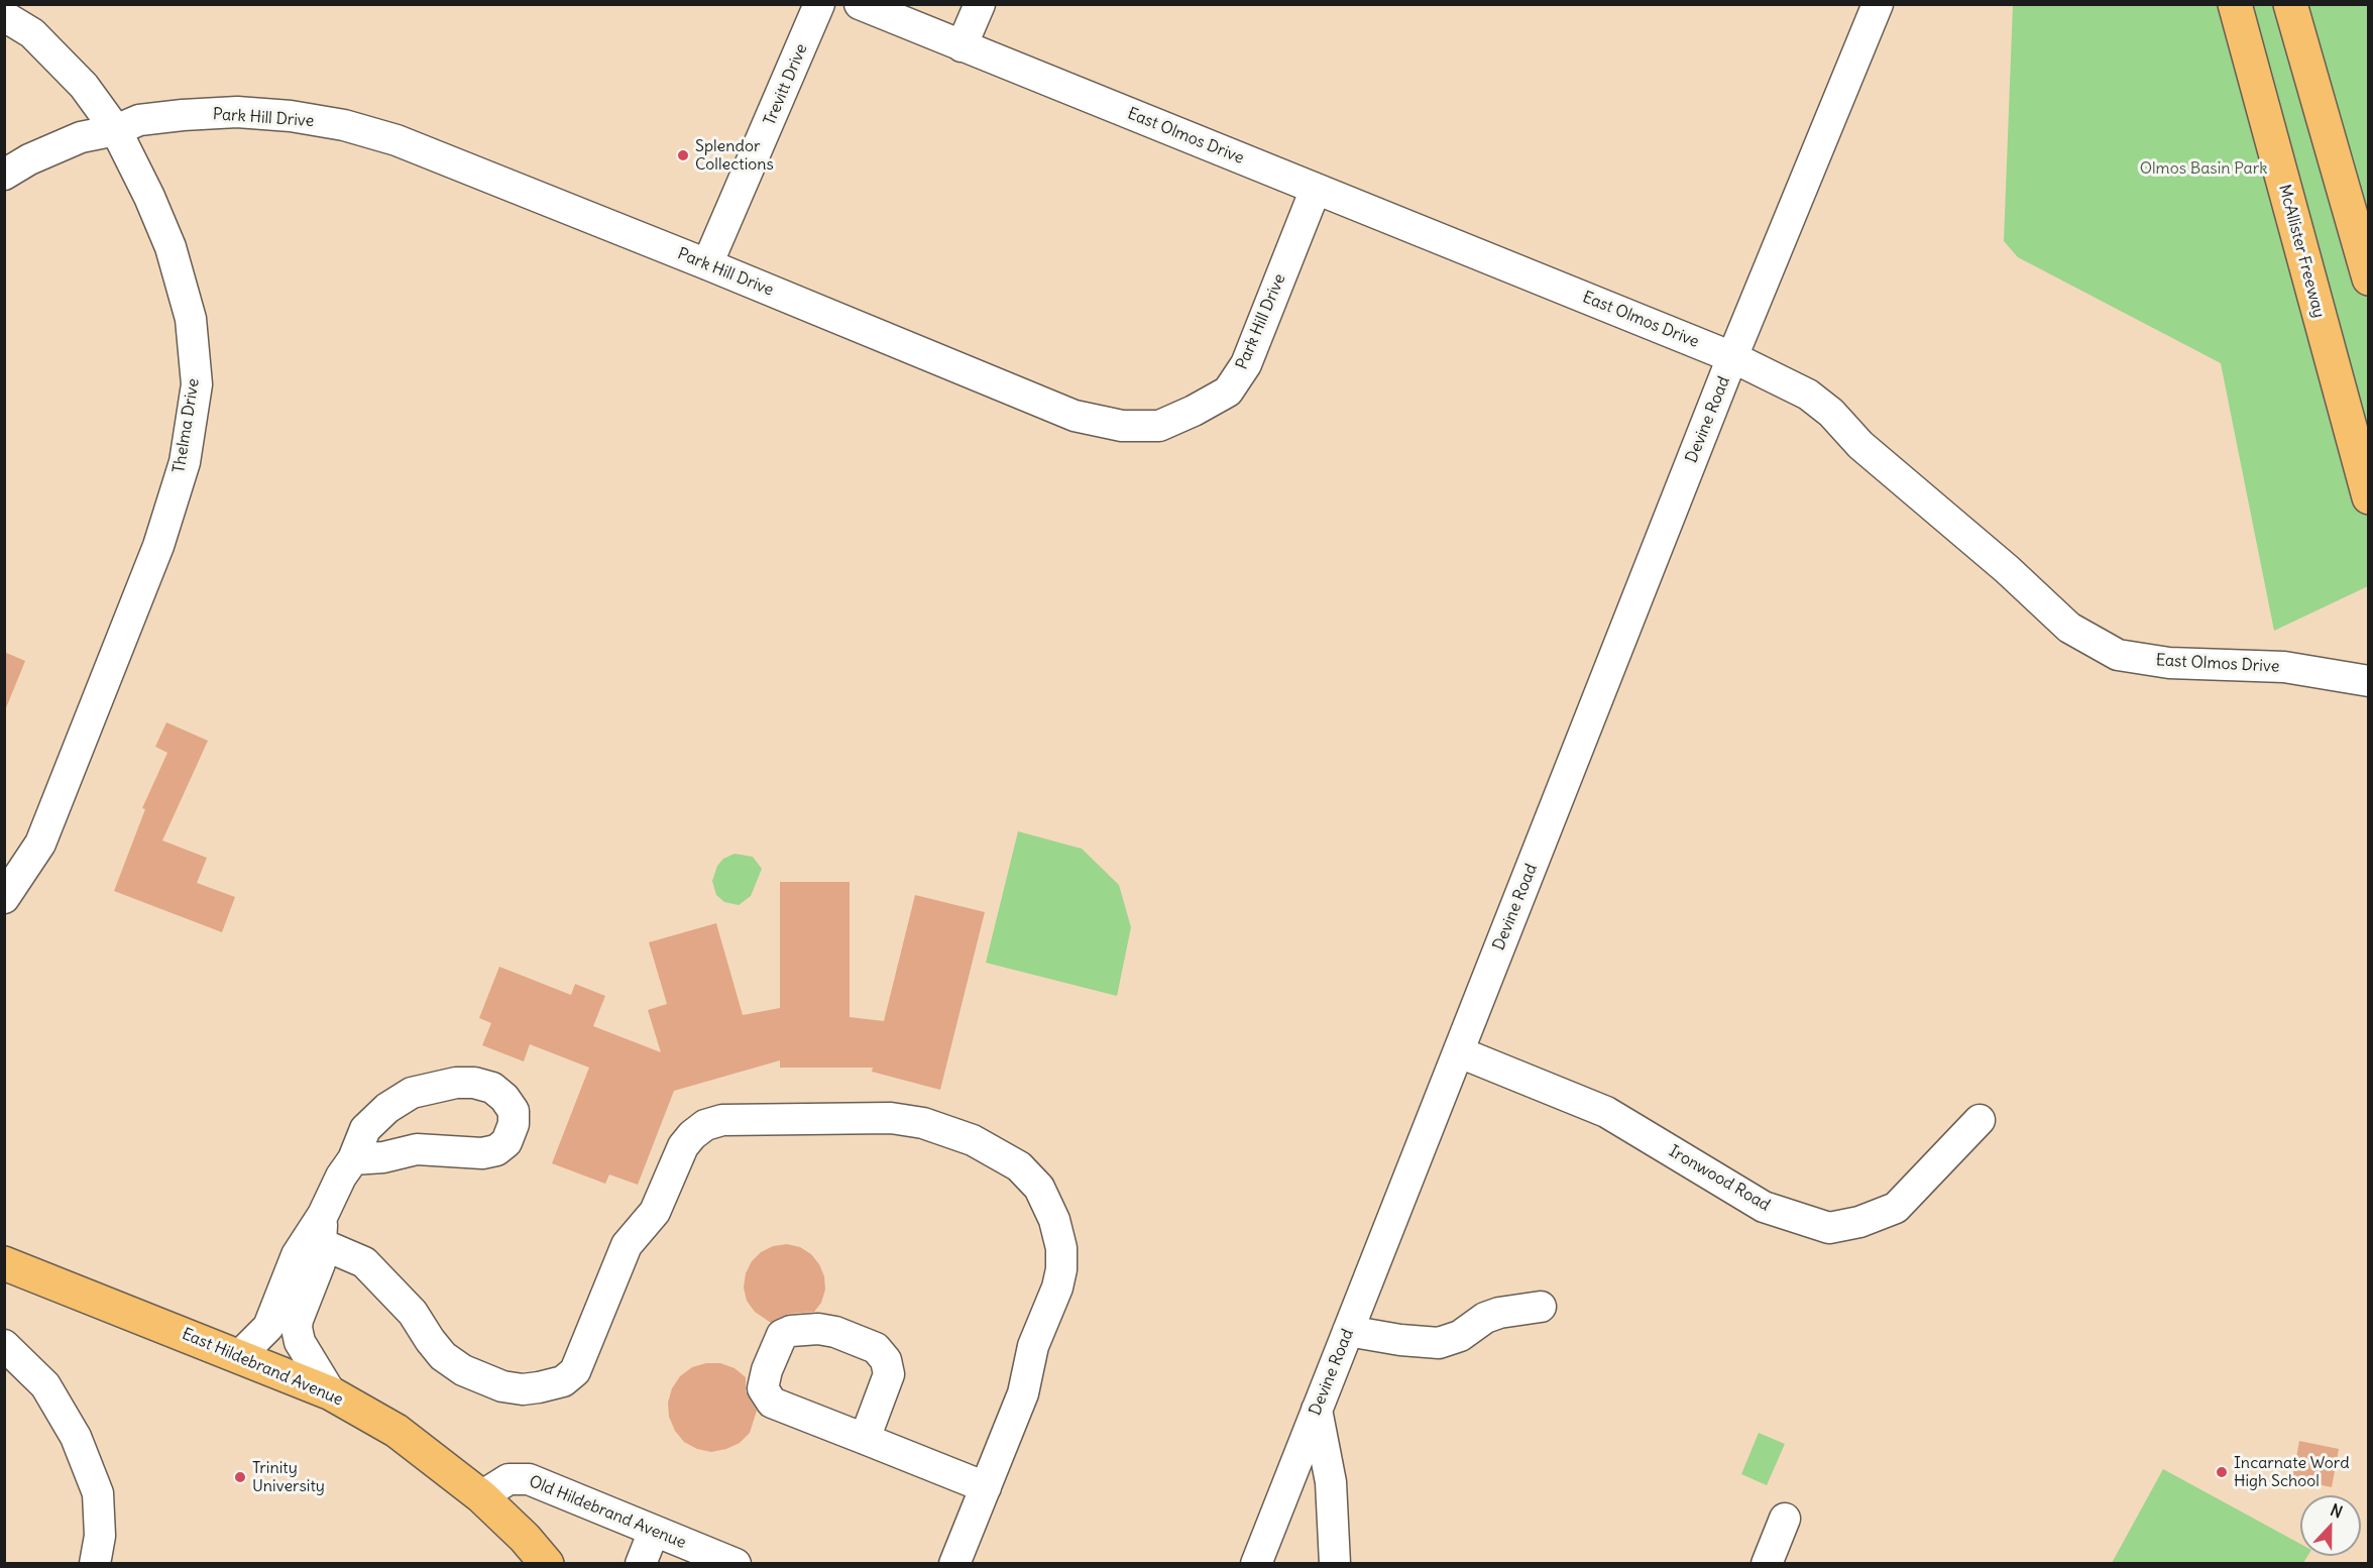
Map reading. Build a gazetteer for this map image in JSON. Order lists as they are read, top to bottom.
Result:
{
  "streets": {
    "main road": ["McAllister Freeway", "East Hildebrand Avenue"],
    "street": [
      "Trevitt Drive",
      "Park Hill Drive",
      "East Olmos Drive",
      "Devine Road",
      "Thelma Drive",
      "Ironwood Road",
      "Old Hildebrand Avenue"
    ]
  },
  "crossings": [
    ["Trevitt Drive", "Park Hill Drive"],
    ["Park Hill Drive", "East Olmos Drive"],
    ["Park Hill Drive", "Thelma Drive"],
    ["East Olmos Drive", "Devine Road"],
    ["Devine Road", "Ironwood Road"],
    ["East Hildebrand Avenue", "Old Hildebrand Avenue"]
  ],
  "parks": ["Olmos Basin Park"],
  "places": ["Splendor Collections", "Incarnate Word High School", "Trinity University"],
  "north": "top"
}
